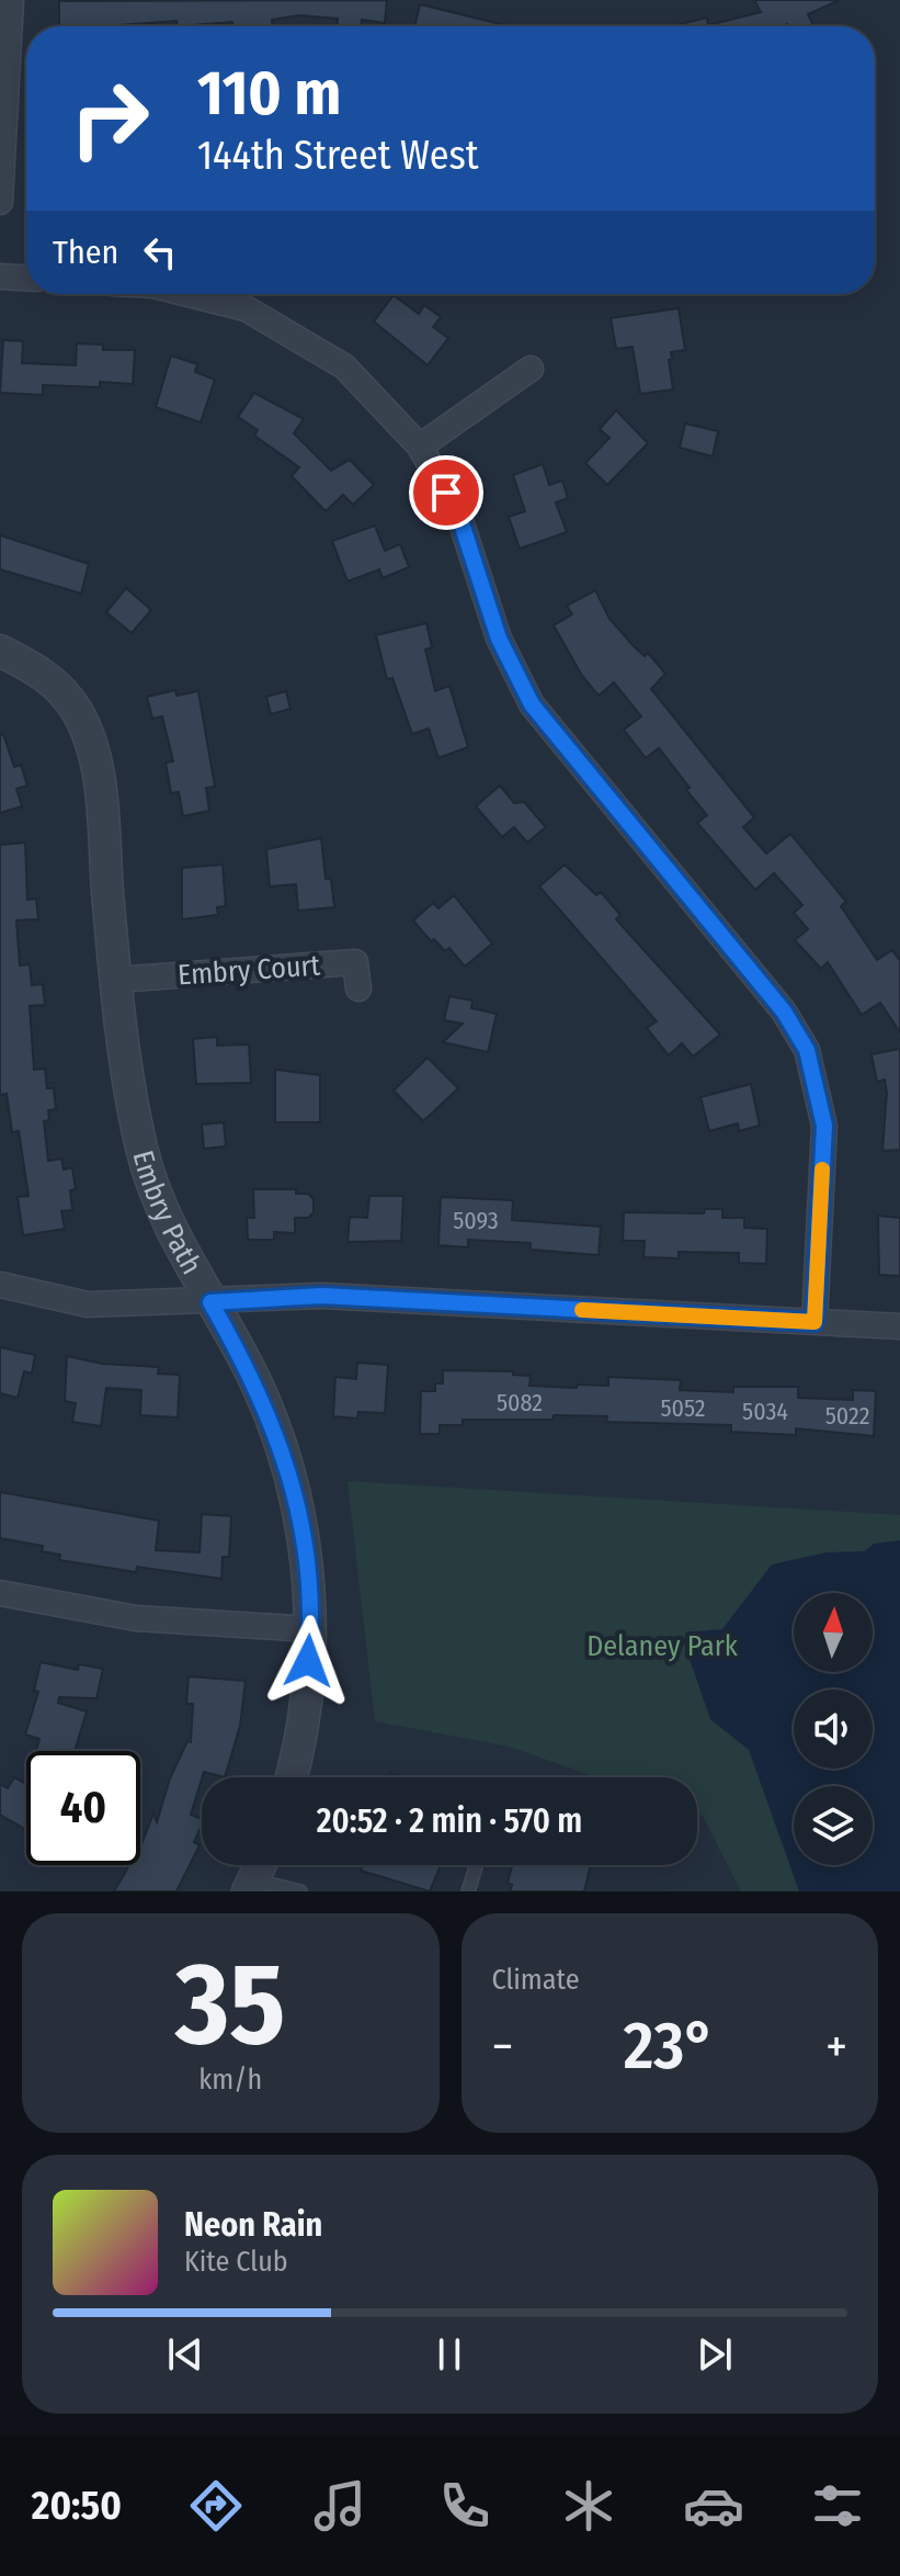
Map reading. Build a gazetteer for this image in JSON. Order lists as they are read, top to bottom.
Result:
{
  "streets": {
    "street": ["Embry Court", "Embry Path"]
  },
  "crossings": [
    ["Embry Court", "Embry Path"]
  ],
  "parks": ["Delaney Park"],
  "house_numbers": [
    "5093",
    "5082",
    "5052",
    "5034",
    "5022"
  ],
  "north": "top",
  "page": {
    "turn": ["110 m", "144th Street West"],
    "then": "Then",
    "limit": "40",
    "trip": "20:52 · 2 min · 570 m",
    "tile": [
      ["35", "km/h"],
      "Climate"
    ],
    "heat": ["−", "23°", "+"],
    "song": ["Neon Rain", "Kite Club"],
    "tabs": "20:50"
  }
}
